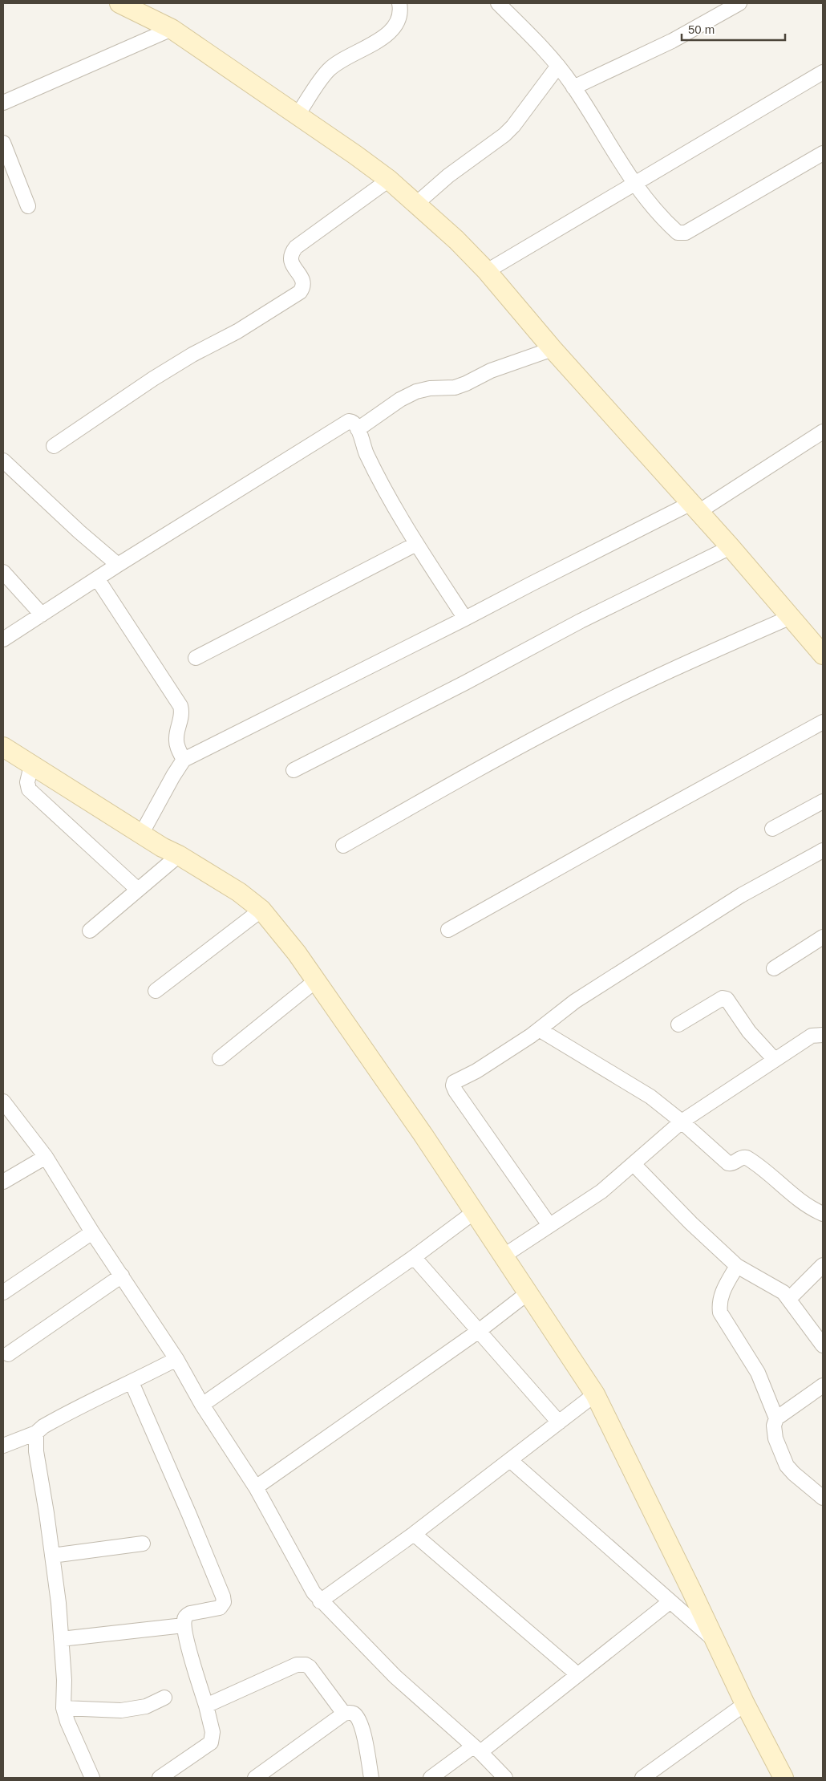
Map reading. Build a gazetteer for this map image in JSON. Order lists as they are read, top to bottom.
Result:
{
  "scale_bar": "50 m"
}
